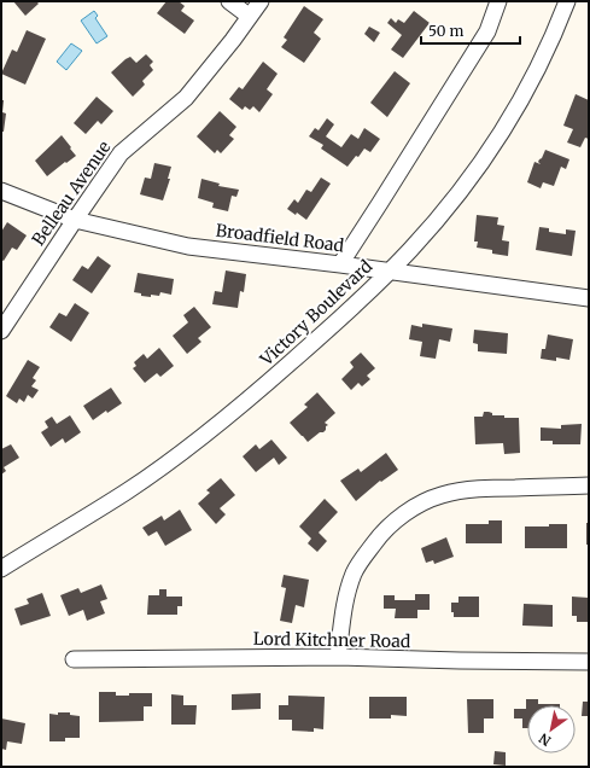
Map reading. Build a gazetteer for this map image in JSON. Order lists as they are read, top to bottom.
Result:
{
  "streets": {
    "street": [
      "Belleau Avenue",
      "Broadfield Road",
      "Victory Boulevard",
      "Lord Kitchner Road"
    ]
  },
  "crossings": [
    ["Belleau Avenue", "Broadfield Road"],
    ["Broadfield Road", "Victory Boulevard"]
  ],
  "scale_bar": "50 m",
  "north": "bottom left"
}
